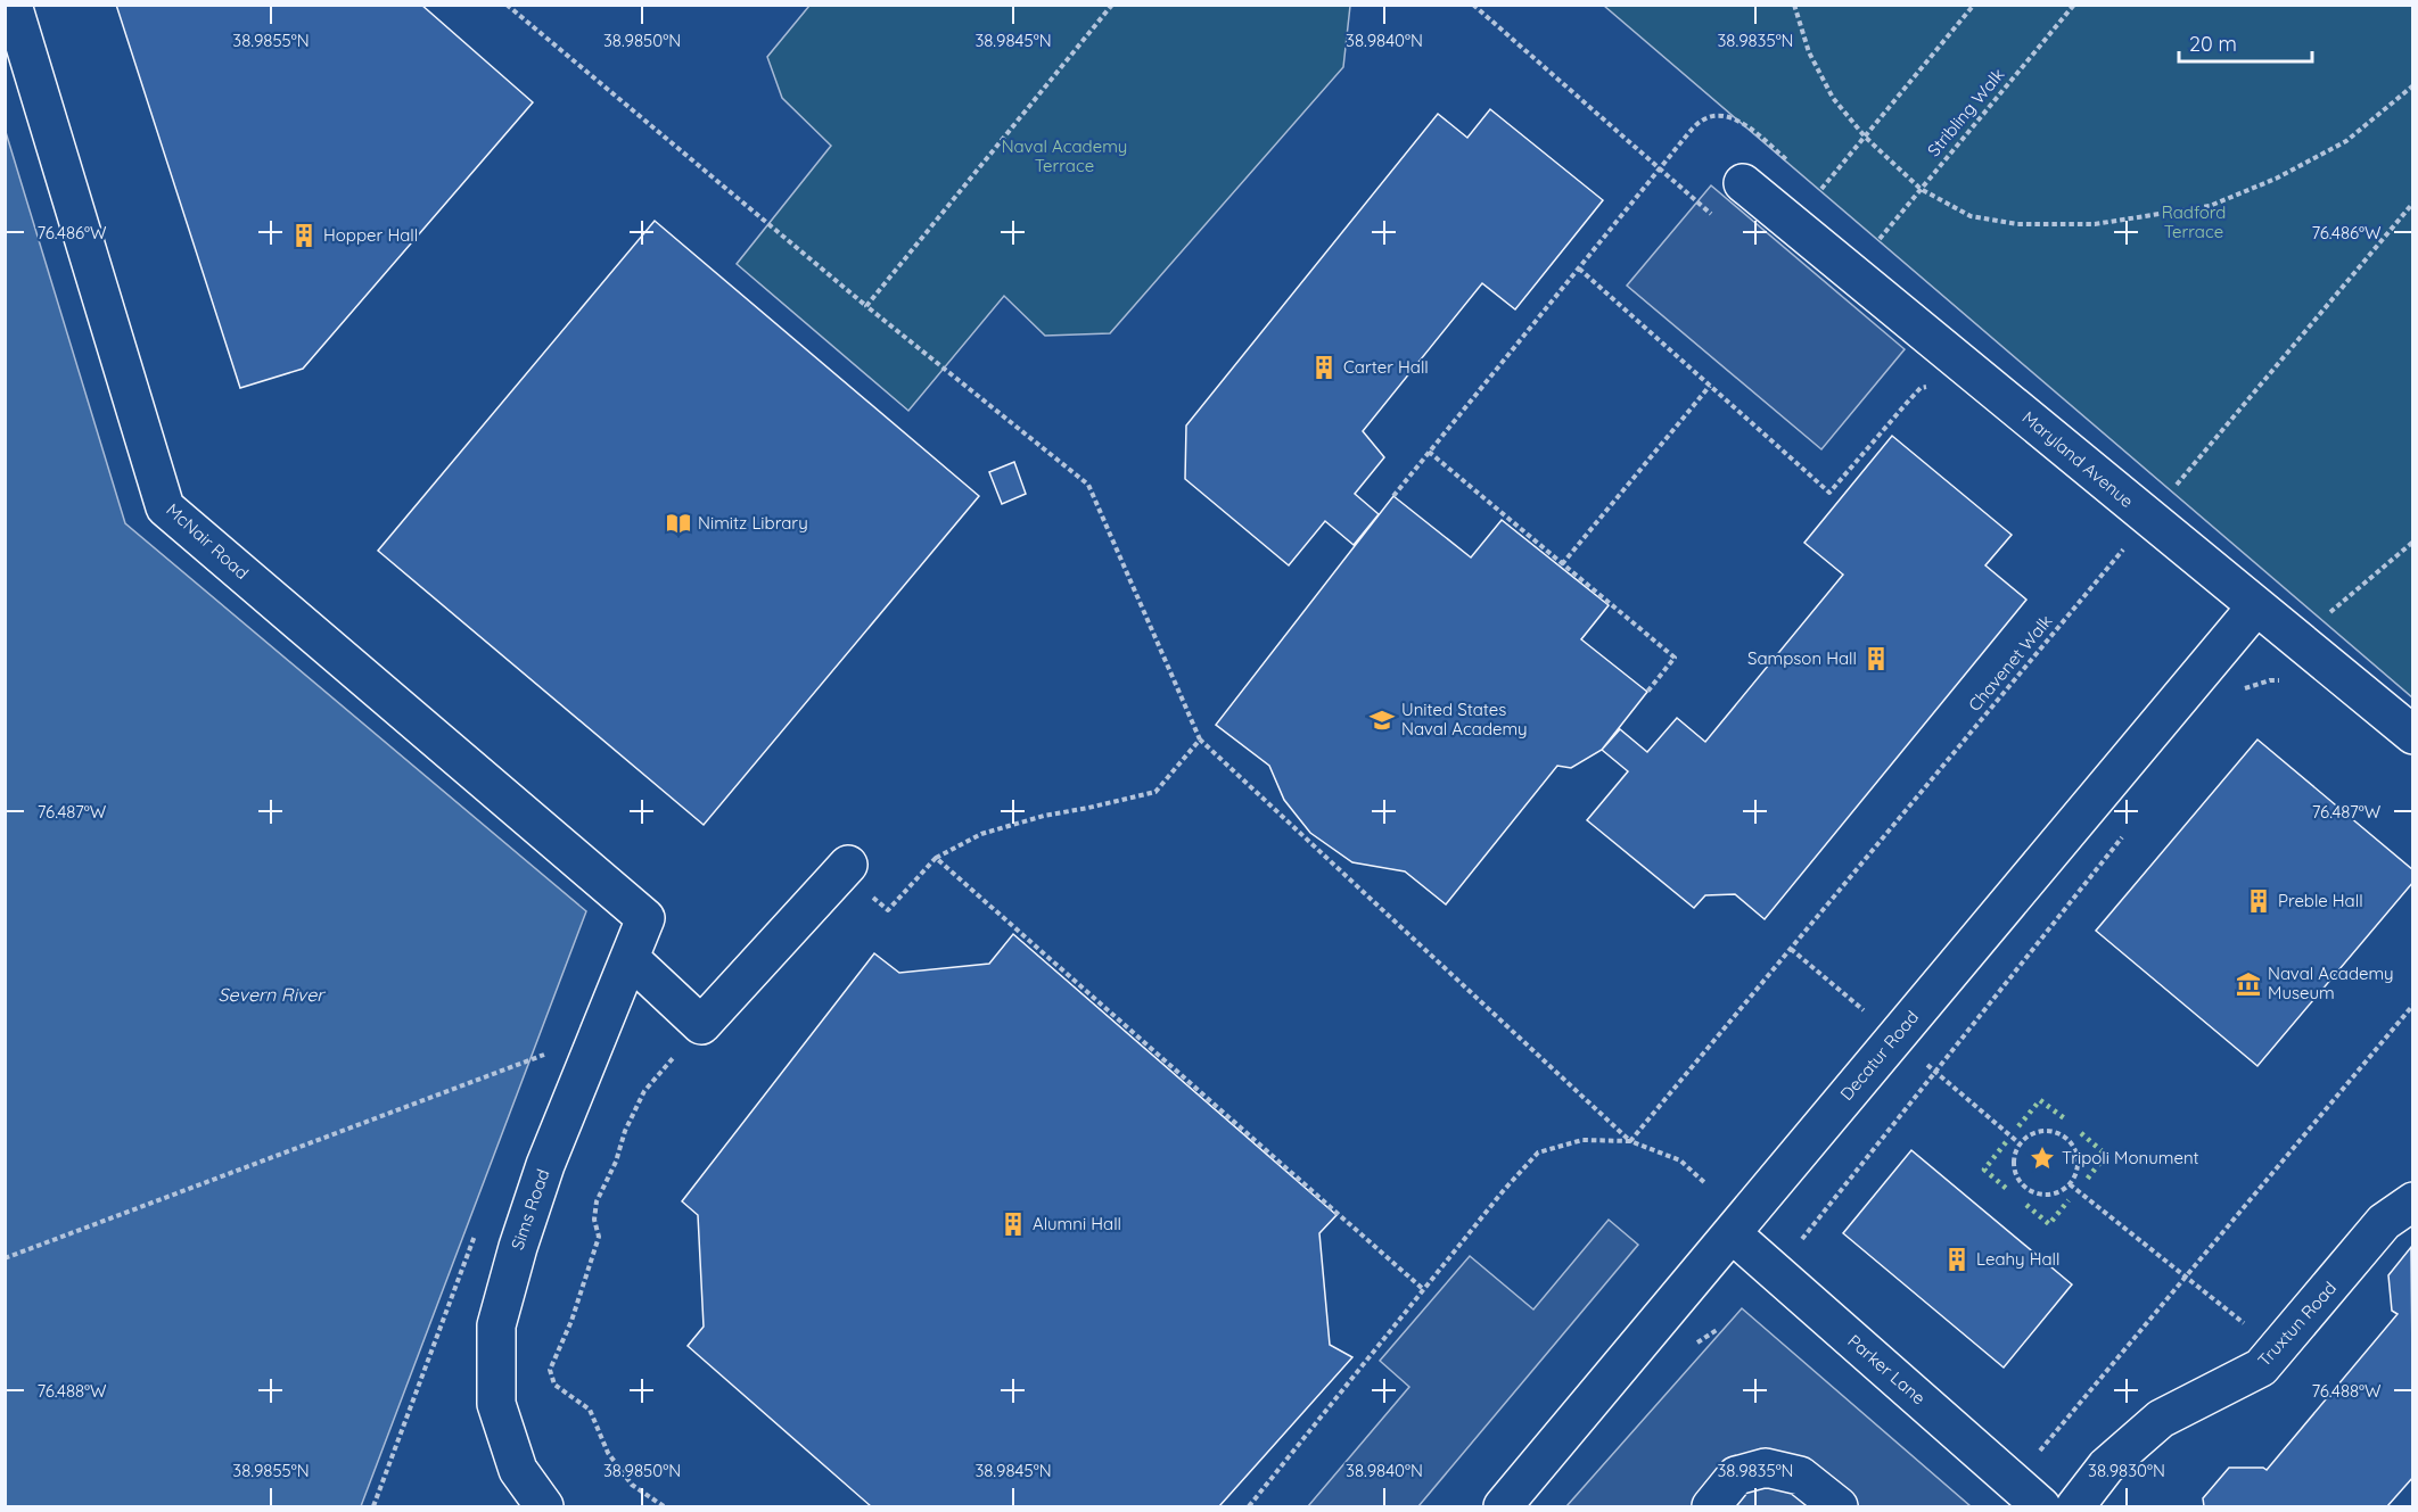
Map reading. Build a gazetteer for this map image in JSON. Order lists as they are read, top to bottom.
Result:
{
  "streets": {
    "street": [
      "Maryland Avenue",
      "McNair Road",
      "Decatur Road",
      "Sims Road",
      "Truxtun Road",
      "Parker Lane"
    ],
    "path": ["Stribling Walk", "Chavenet Walk"]
  },
  "crossings": [
    ["Maryland Avenue", "Chavenet Walk"],
    ["Maryland Avenue", "Decatur Road"],
    ["McNair Road", "Sims Road"],
    ["Decatur Road", "Parker Lane"]
  ],
  "water": ["Severn River"],
  "parks": ["Naval Academy Terrace", "Radford Terrace"],
  "places": {
    "building": [
      "Hopper Hall",
      "Carter Hall",
      "Sampson Hall",
      "Preble Hall",
      "Alumni Hall",
      "Leahy Hall"
    ],
    "library": ["Nimitz Library"],
    "school or university": ["United States Naval Academy"],
    "museum": ["Naval Academy Museum"],
    "place": ["Tripoli Monument"]
  },
  "scale_bar": "20 m",
  "coordinates": [
    "38.9855°N",
    "38.9850°N",
    "38.9845°N",
    "38.9840°N",
    "38.9835°N",
    "76.486°W",
    "76.487°W",
    "76.488°W",
    "38.9830°N"
  ]
}
